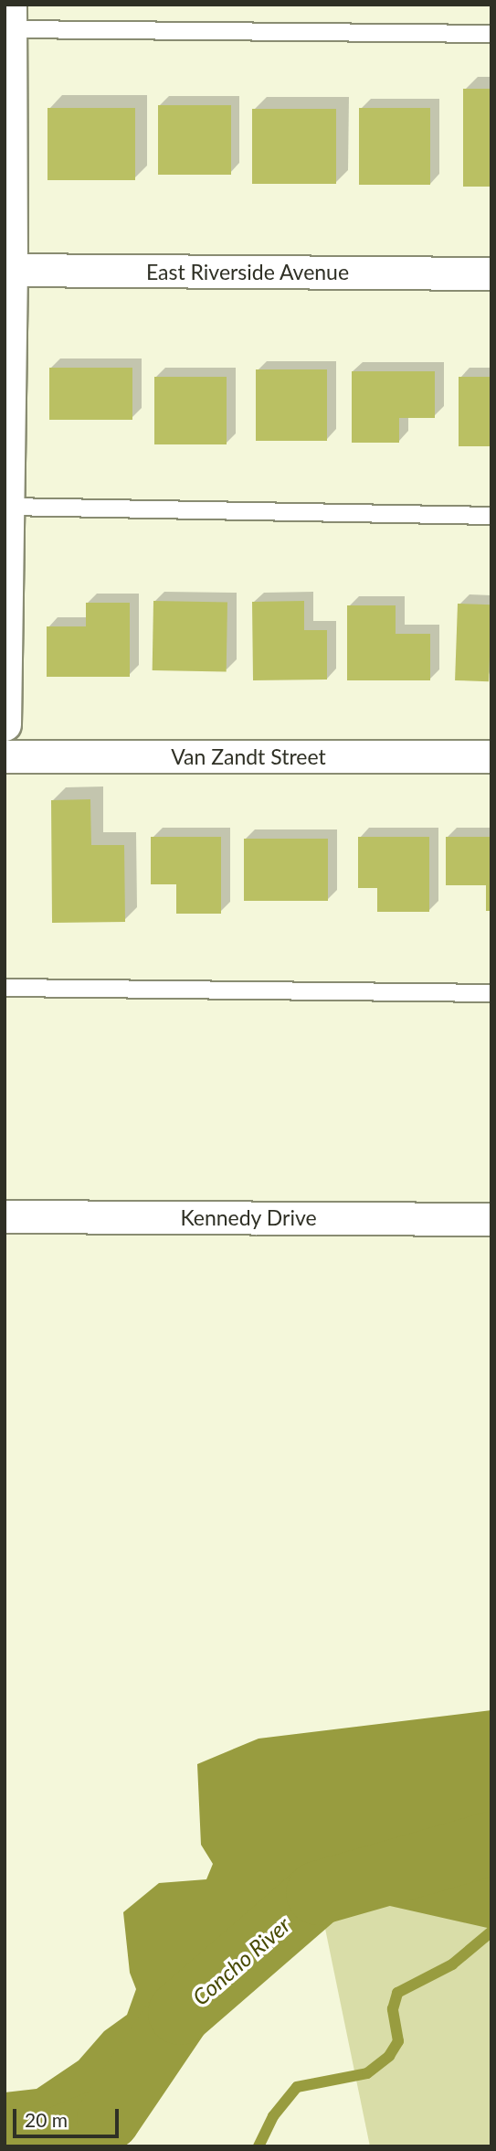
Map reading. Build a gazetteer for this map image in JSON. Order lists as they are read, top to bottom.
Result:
{
  "streets": {
    "street": ["East Riverside Avenue", "Van Zandt Street", "Kennedy Drive"]
  },
  "water": ["Concho River"],
  "scale_bar": "20 m"
}
